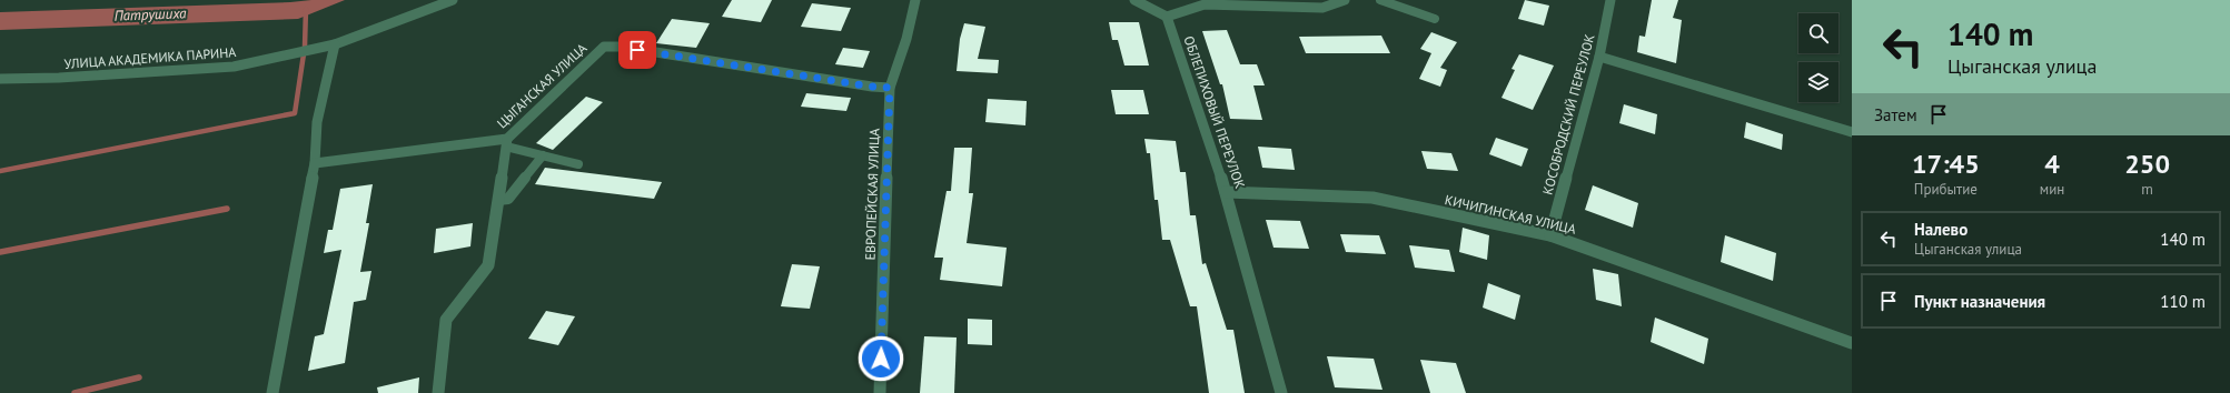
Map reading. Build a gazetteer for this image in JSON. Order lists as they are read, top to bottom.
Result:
{
  "streets": {
    "street": [
      "УЛИЦА АКАДЕМИКА ПАРИНА",
      "ЦЫГАНСКАЯ УЛИЦА",
      "ОБЛЕПИХОВЫЙ ПЕРЕУЛОК",
      "КОСОБРОДСКИЙ ПЕРЕУЛОК",
      "ЕВРОПЕЙСКАЯ УЛИЦА",
      "КИЧИГИНСКАЯ УЛИЦА"
    ]
  },
  "crossings": [
    ["ЦЫГАНСКАЯ УЛИЦА", "ЕВРОПЕЙСКАЯ УЛИЦА"],
    ["ОБЛЕПИХОВЫЙ ПЕРЕУЛОК", "КИЧИГИНСКАЯ УЛИЦА"],
    ["КОСОБРОДСКИЙ ПЕРЕУЛОК", "КИЧИГИНСКАЯ УЛИЦА"]
  ],
  "water": ["Патрушиха"],
  "page": {
    "turn": ["140 m", "Цыганская улица"],
    "then": "Затем",
    "eta": [
      "17:45",
      "Прибытие",
      "4",
      "мин",
      "250",
      "m"
    ],
    "list": [
      {
        "name": "Налево",
        "note": "Цыганская улица",
        "value": "140 m"
      },
      {
        "name": "Пункт назначения",
        "value": "110 m"
      }
    ]
  }
}
